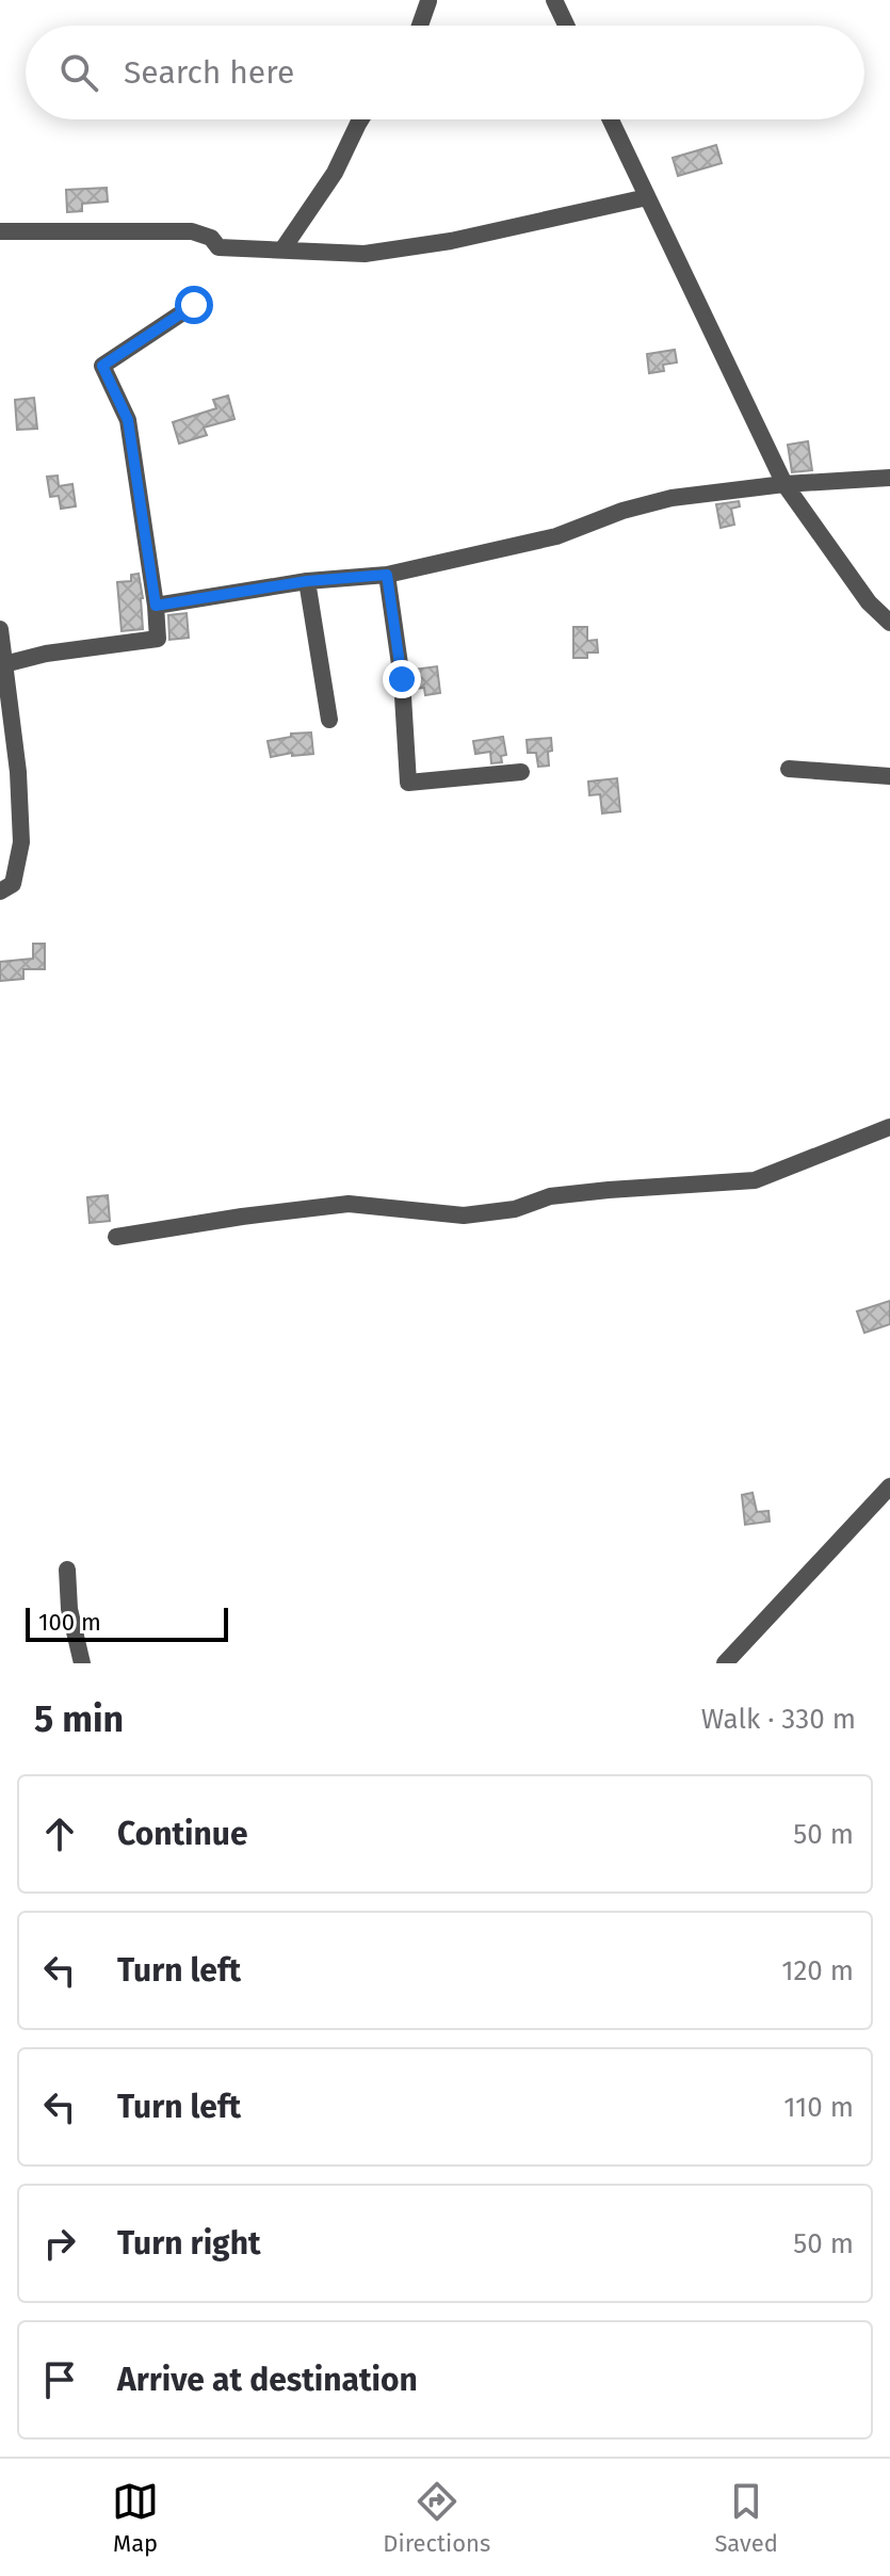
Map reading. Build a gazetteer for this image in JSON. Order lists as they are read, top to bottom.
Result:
{
  "scale_bar": "100 m",
  "page": {
    "search": "Search here",
    "scale": "100 m",
    "heading": ["5 min", "Walk · 330 m"],
    "list": [
      ["Continue", "50 m"],
      ["Turn left", "120 m"],
      ["Turn left", "110 m"],
      ["Turn right", "50 m"],
      "Arrive at destination"
    ],
    "nav": ["Map", "Directions", "Saved"]
  }
}
